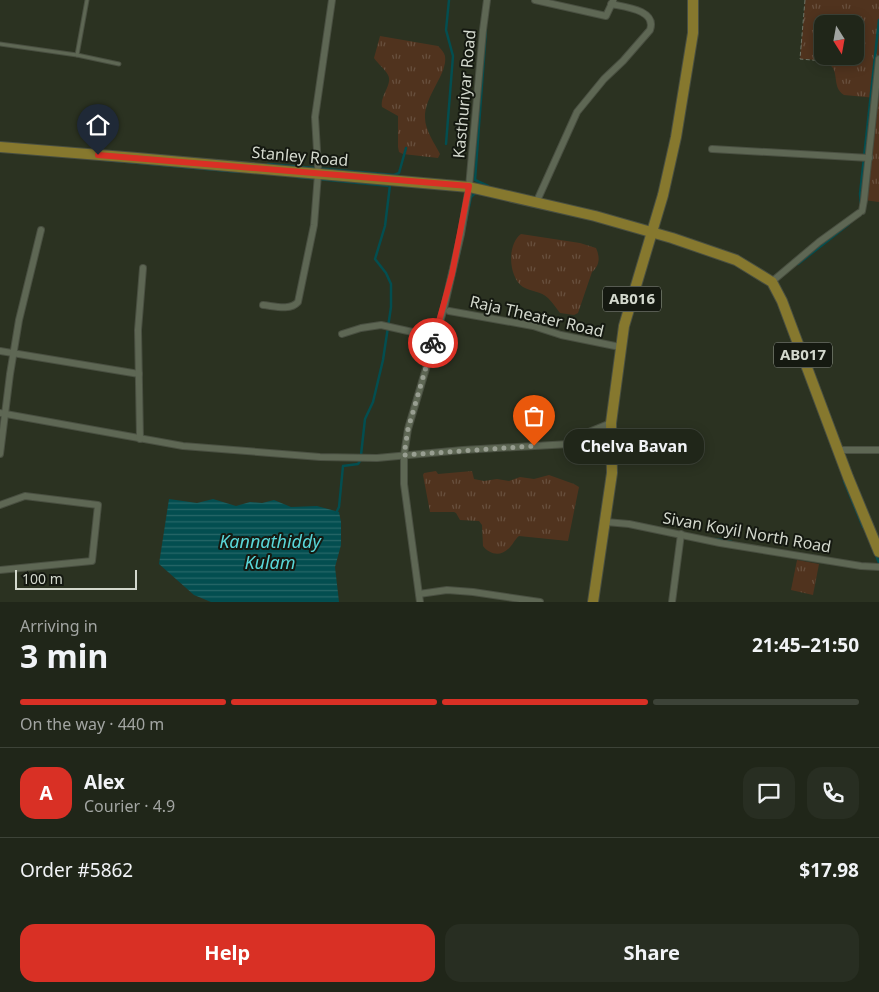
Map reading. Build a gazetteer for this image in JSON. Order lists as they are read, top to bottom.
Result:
{
  "streets": {
    "main road": ["Stanley Road", "AB016", "AB017"],
    "street": ["Kasthuriyar Road", "Raja Theater Road", "Sivan Koyil North Road"]
  },
  "crossings": [
    ["Kasthuriyar Road", "Stanley Road"],
    ["Stanley Road", "AB016"],
    ["Stanley Road", "AB017"],
    ["AB016", "Raja Theater Road"],
    ["AB016", "AB017"],
    ["AB016", "Sivan Koyil North Road"]
  ],
  "water": ["Kannathiddy Kulam"],
  "places": ["Chelva Bavan"],
  "scale_bar": "100 m",
  "north": "bottom",
  "page": {
    "bubble": "Chelva Bavan",
    "scale": "100 m",
    "heading": ["3 min", "Arriving in", "21:45–21:50"],
    "panel": [
      "Alex",
      "Courier · 4.9",
      "Order #5862",
      "$17.98"
    ],
    "bar": "On the way · 440 m",
    "round": "A",
    "buttons": ["Help", "Share"]
  }
}
